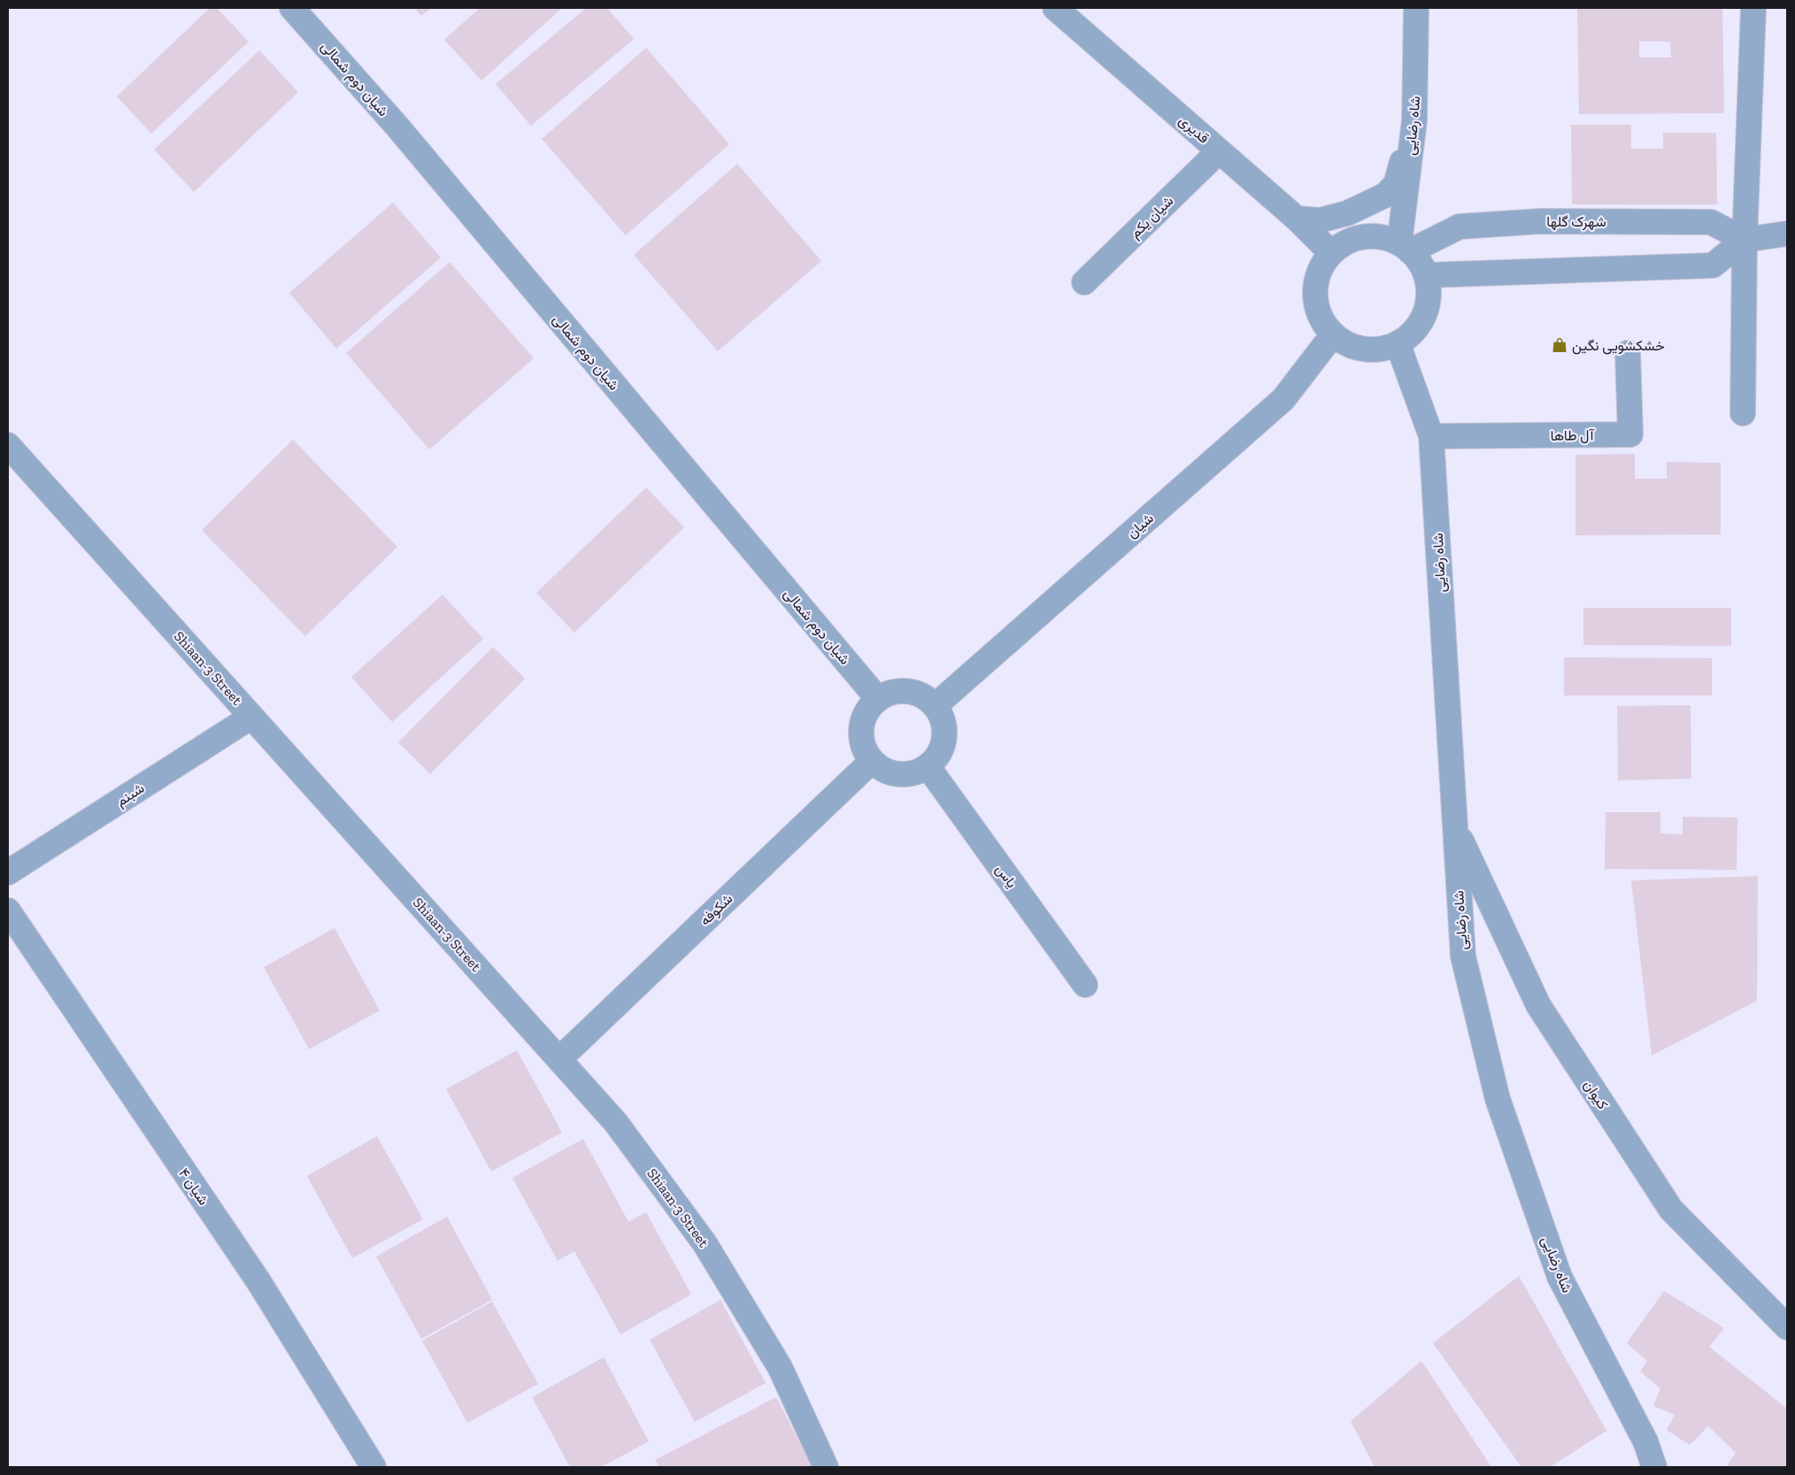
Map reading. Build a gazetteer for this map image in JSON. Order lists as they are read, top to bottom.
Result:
{
  "streets": {
    "street": [
      "شیان دوم شمالی",
      "شاه رضایی",
      "قدیری",
      "شیان یکم",
      "شهرک گلها",
      "آل طاها",
      "شیان",
      "Shiaan-3 Street",
      "شبنم",
      "یاس",
      "شکوفه",
      "کیوان",
      "شیان ۴"
    ]
  },
  "crossings": [
    ["شیان دوم شمالی", "شیان"],
    ["شیان دوم شمالی", "یاس"],
    ["شیان دوم شمالی", "شکوفه"],
    ["شاه رضایی", "قدیری"],
    ["شاه رضایی", "شهرک گلها"],
    ["شاه رضایی", "آل طاها"],
    ["شاه رضایی", "شیان"],
    ["شاه رضایی", "کیوان"],
    ["قدیری", "شیان یکم"],
    ["قدیری", "شهرک گلها"],
    ["قدیری", "شیان"],
    ["شهرک گلها", "شیان"],
    ["شیان", "یاس"],
    ["شیان", "شکوفه"],
    ["Shiaan-3 Street", "شبنم"],
    ["Shiaan-3 Street", "شکوفه"],
    ["یاس", "شکوفه"]
  ],
  "places": {
    "shop": ["خشکشویی نگین"]
  }
}
